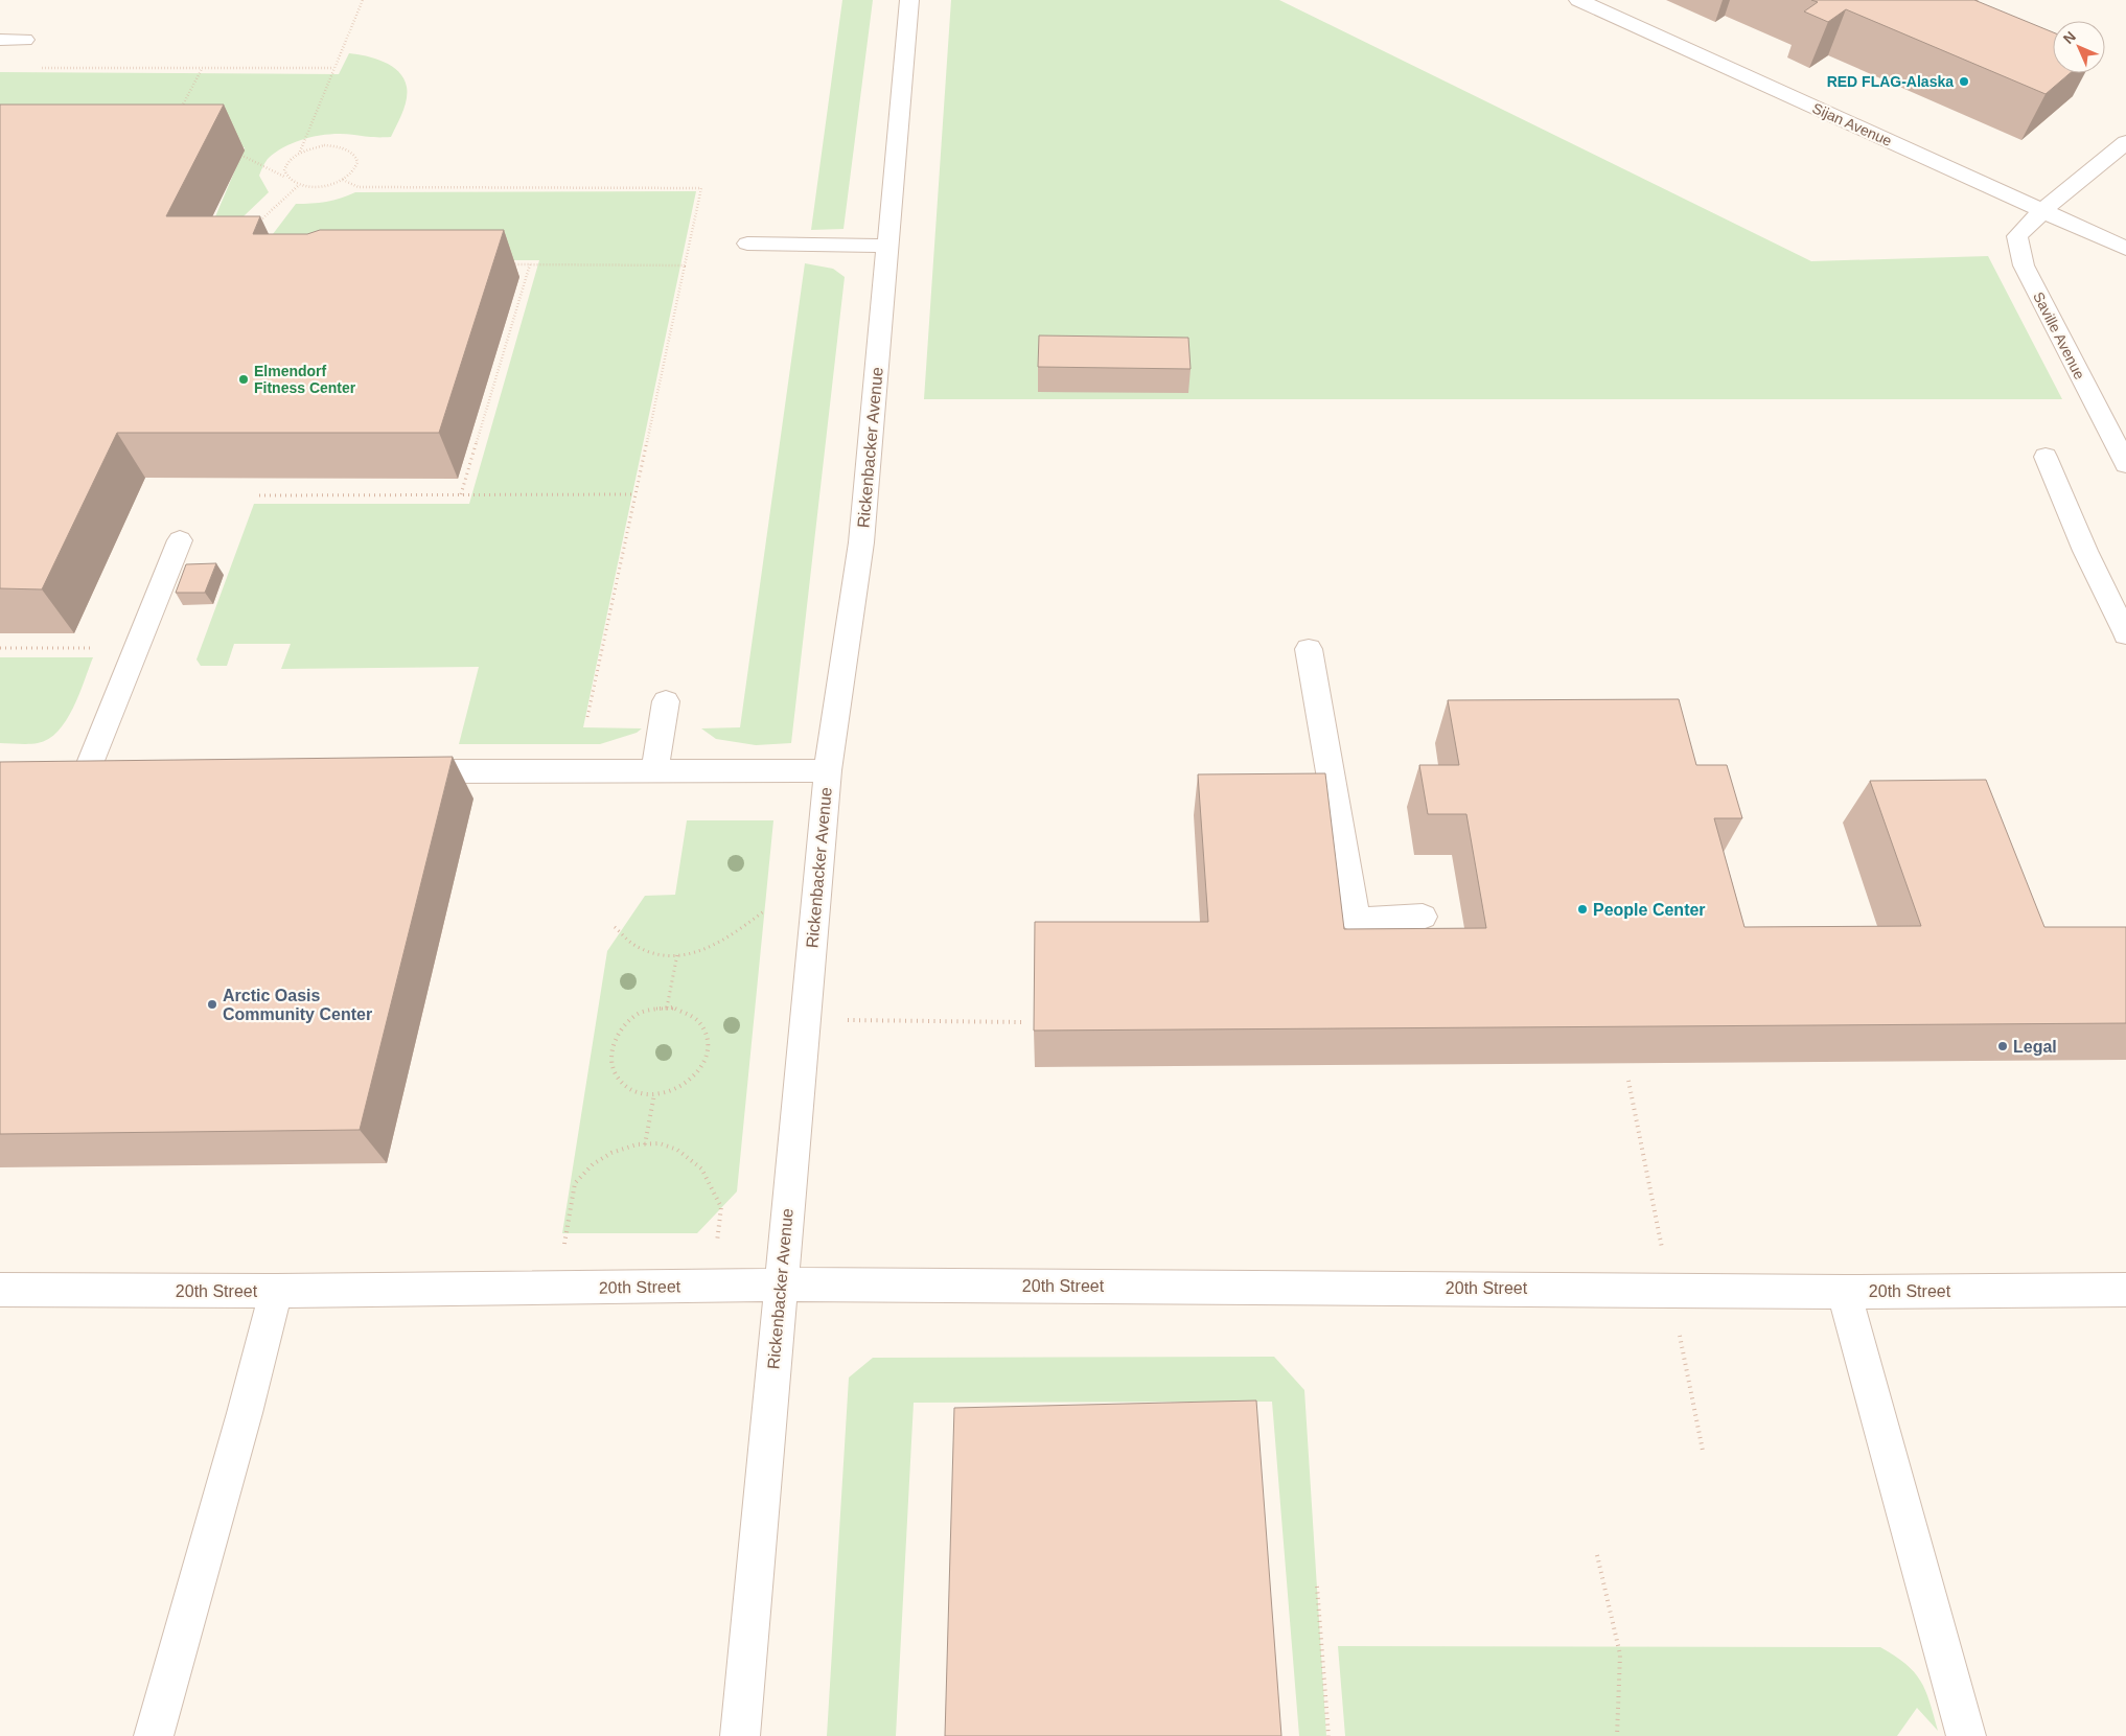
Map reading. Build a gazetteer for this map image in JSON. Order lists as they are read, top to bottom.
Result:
{
  "streets": {
    "street": [
      "Sijan Avenue",
      "Saville Avenue",
      "Rickenbacker Avenue",
      "20th Street"
    ]
  },
  "crossings": [
    ["Sijan Avenue", "Saville Avenue"],
    ["Rickenbacker Avenue", "20th Street"]
  ],
  "places": [
    "RED FLAG-Alaska",
    "Elmendorf Fitness Center",
    "People Center",
    "Arctic Oasis Community Center",
    "Legal"
  ],
  "north": "top left"
}
